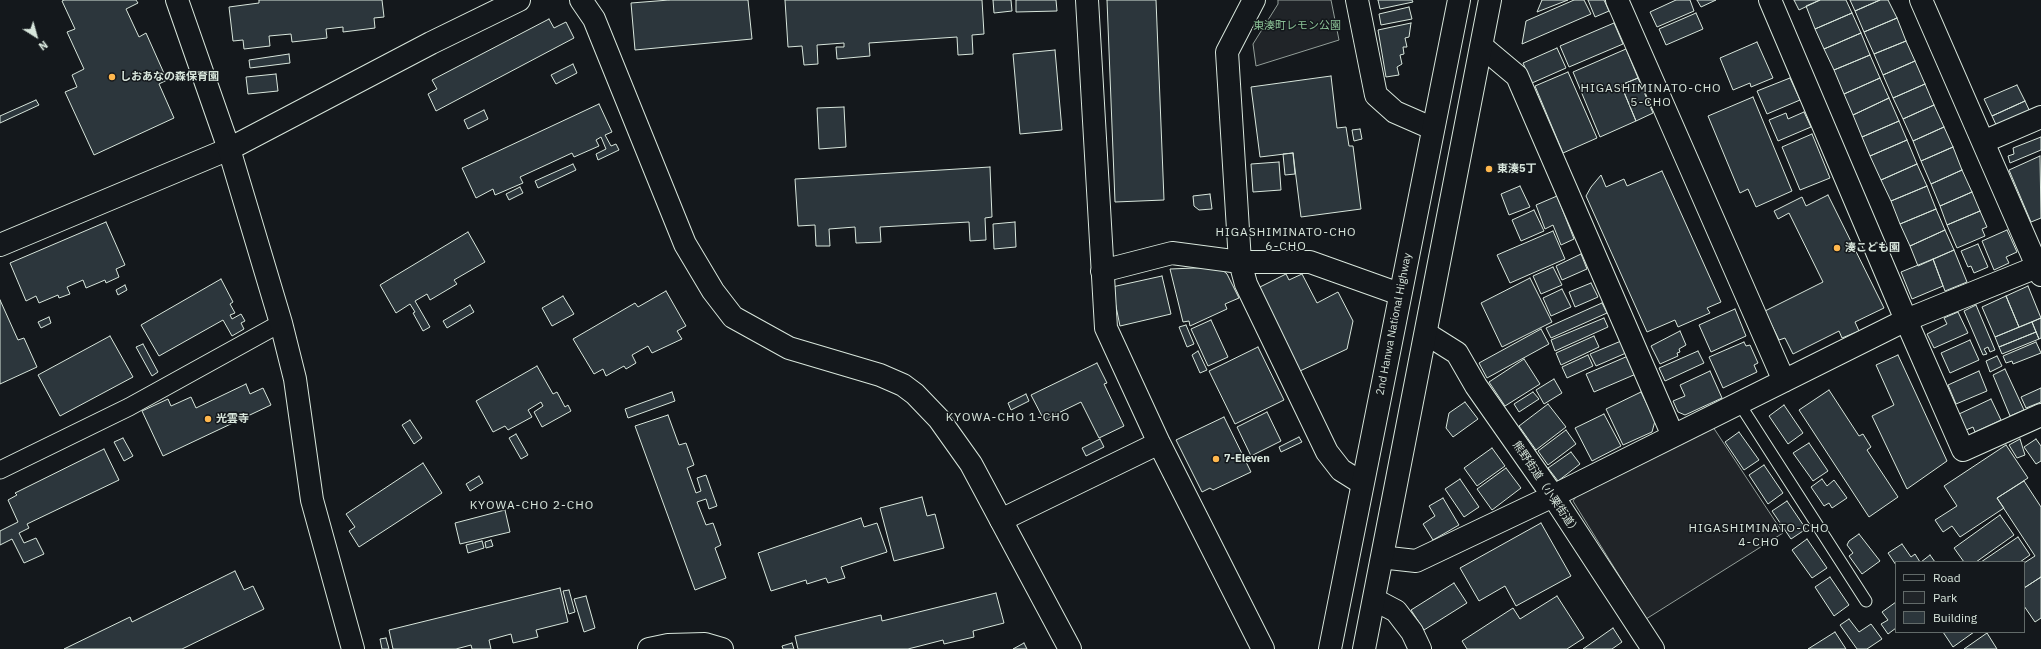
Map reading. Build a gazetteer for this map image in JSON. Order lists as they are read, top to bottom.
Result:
{
  "streets": {
    "main road": ["2nd Hanwa National Highway", "熊野街道（小栗街道）"]
  },
  "districts": [
    "HIGASHIMINATO-CHO 5-CHO",
    "HIGASHIMINATO-CHO 6-CHO",
    "KYOWA-CHO 1-CHO",
    "KYOWA-CHO 2-CHO",
    "HIGASHIMINATO-CHO 4-CHO"
  ],
  "parks": ["東湊町レモン公園"],
  "places": [
    "しおあなの森保育園",
    "東湊5丁",
    "湊こども園",
    "光雲寺",
    "7-Eleven"
  ],
  "legend": ["Road", "Park", "Building"],
  "north": "bottom right"
}
